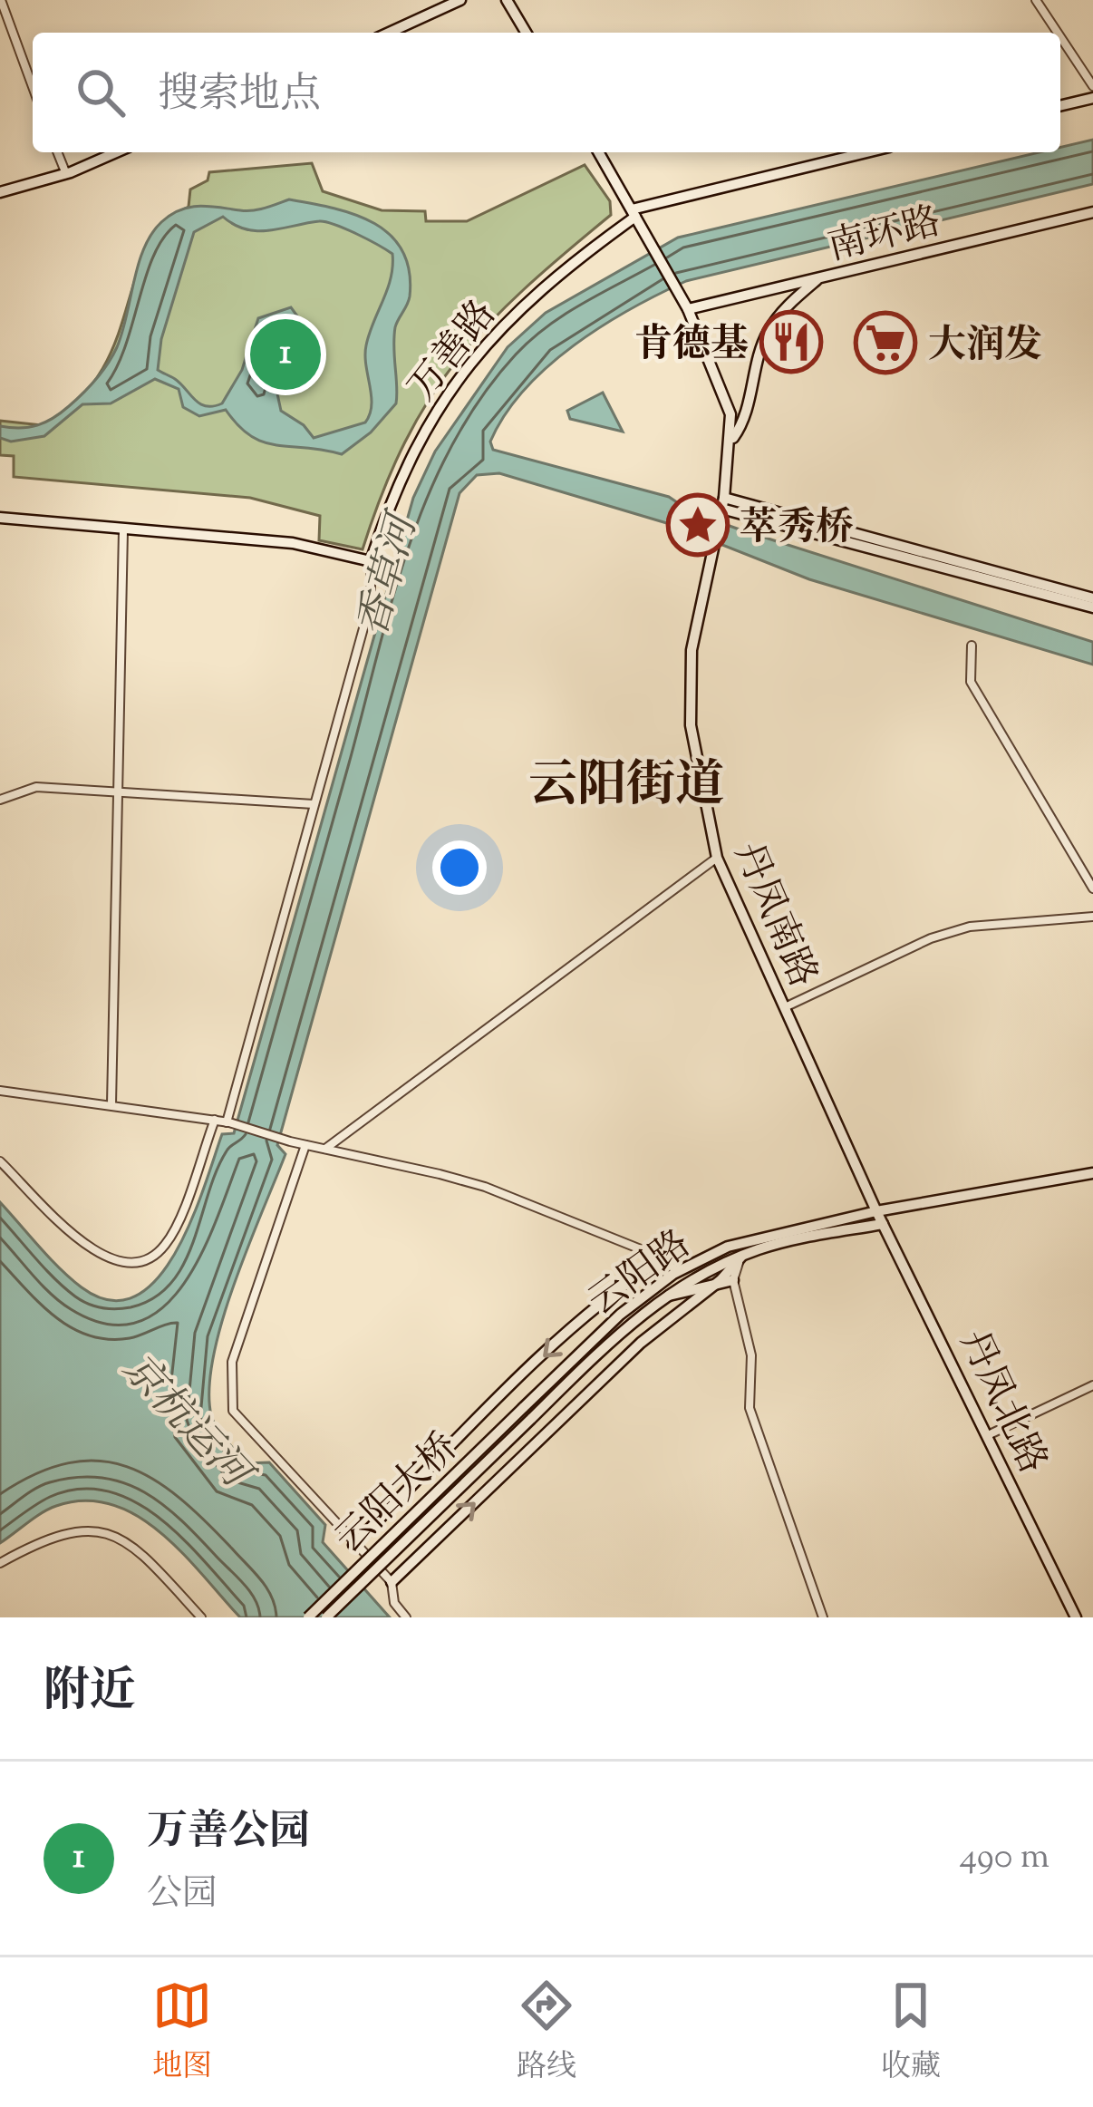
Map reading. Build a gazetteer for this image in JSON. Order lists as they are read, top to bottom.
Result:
{
  "streets": {
    "street": [
      "南环路",
      "万善路",
      "丹凤南路",
      "云阳路",
      "丹凤北路",
      "云阳大桥"
    ]
  },
  "crossings": [
    ["南环路", "丹凤南路"],
    ["万善路", "丹凤南路"],
    ["丹凤南路", "云阳路"],
    ["丹凤南路", "丹凤北路"],
    ["云阳路", "丹凤北路"],
    ["云阳路", "云阳大桥"]
  ],
  "districts": ["云阳街道"],
  "water": ["香草河", "京杭运河"],
  "places": {
    "restaurant": ["肯德基"],
    "supermarket": ["大润发"],
    "place": ["萃秀桥"]
  },
  "page": {
    "search": "搜索地点",
    "pins": "1",
    "heading": "附近",
    "list": [
      {
        "mark": "1",
        "name": "万善公园",
        "note": "公园",
        "value": "490 m"
      }
    ],
    "nav": ["地图", "路线", "收藏"]
  }
}
